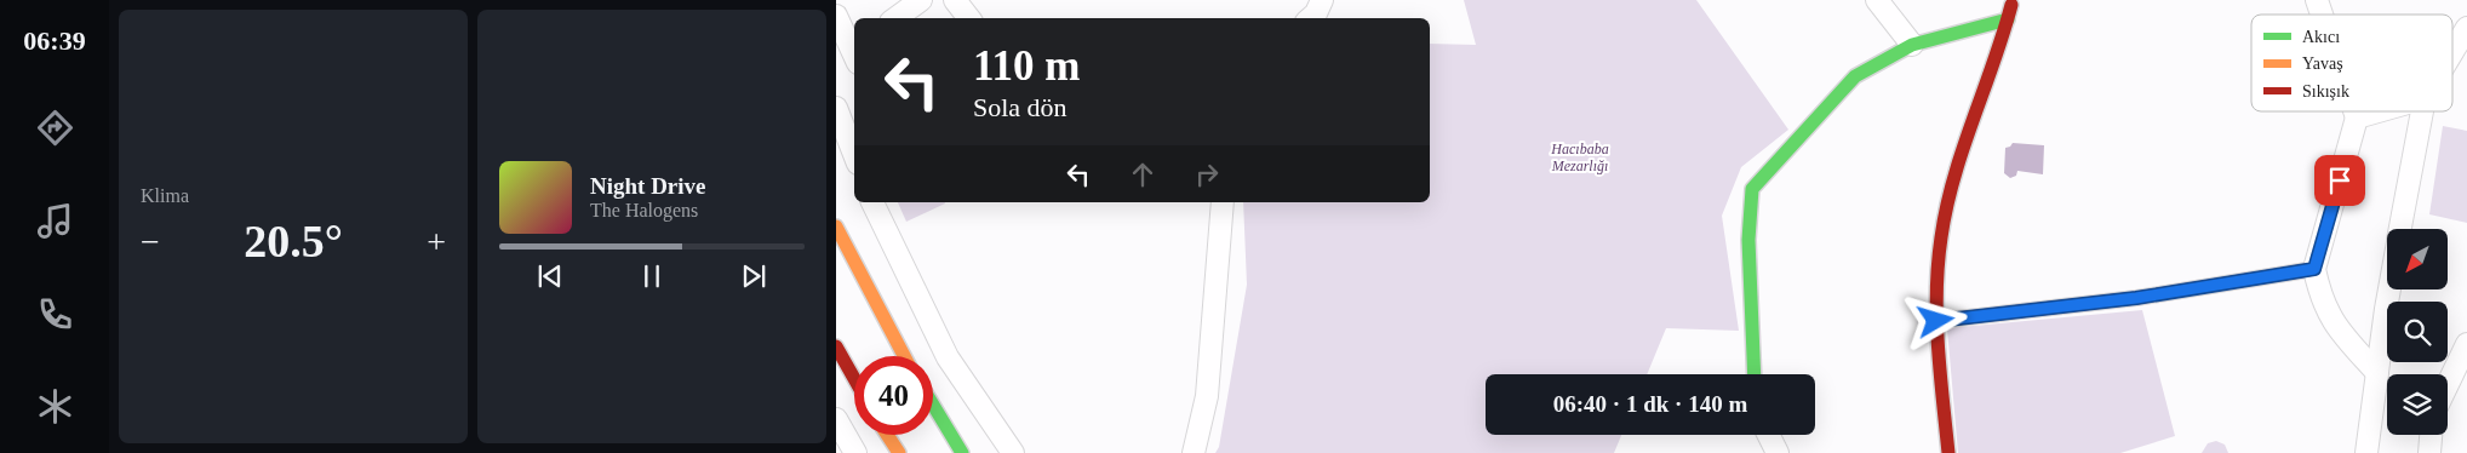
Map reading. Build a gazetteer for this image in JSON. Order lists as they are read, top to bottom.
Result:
{
  "parks": ["Hacıbaba Mezarlığı"],
  "legend": ["Akıcı", "Yavaş", "Sıkışık"],
  "north": "bottom left",
  "page": {
    "tabs": "06:39",
    "tile": "Klima",
    "turn": ["110 m", "Sola dön"],
    "song": ["Night Drive", "The Halogens"],
    "heat": ["−", "20.5°", "+"],
    "limit": "40",
    "trip": "06:40 · 1 dk · 140 m"
  }
}
